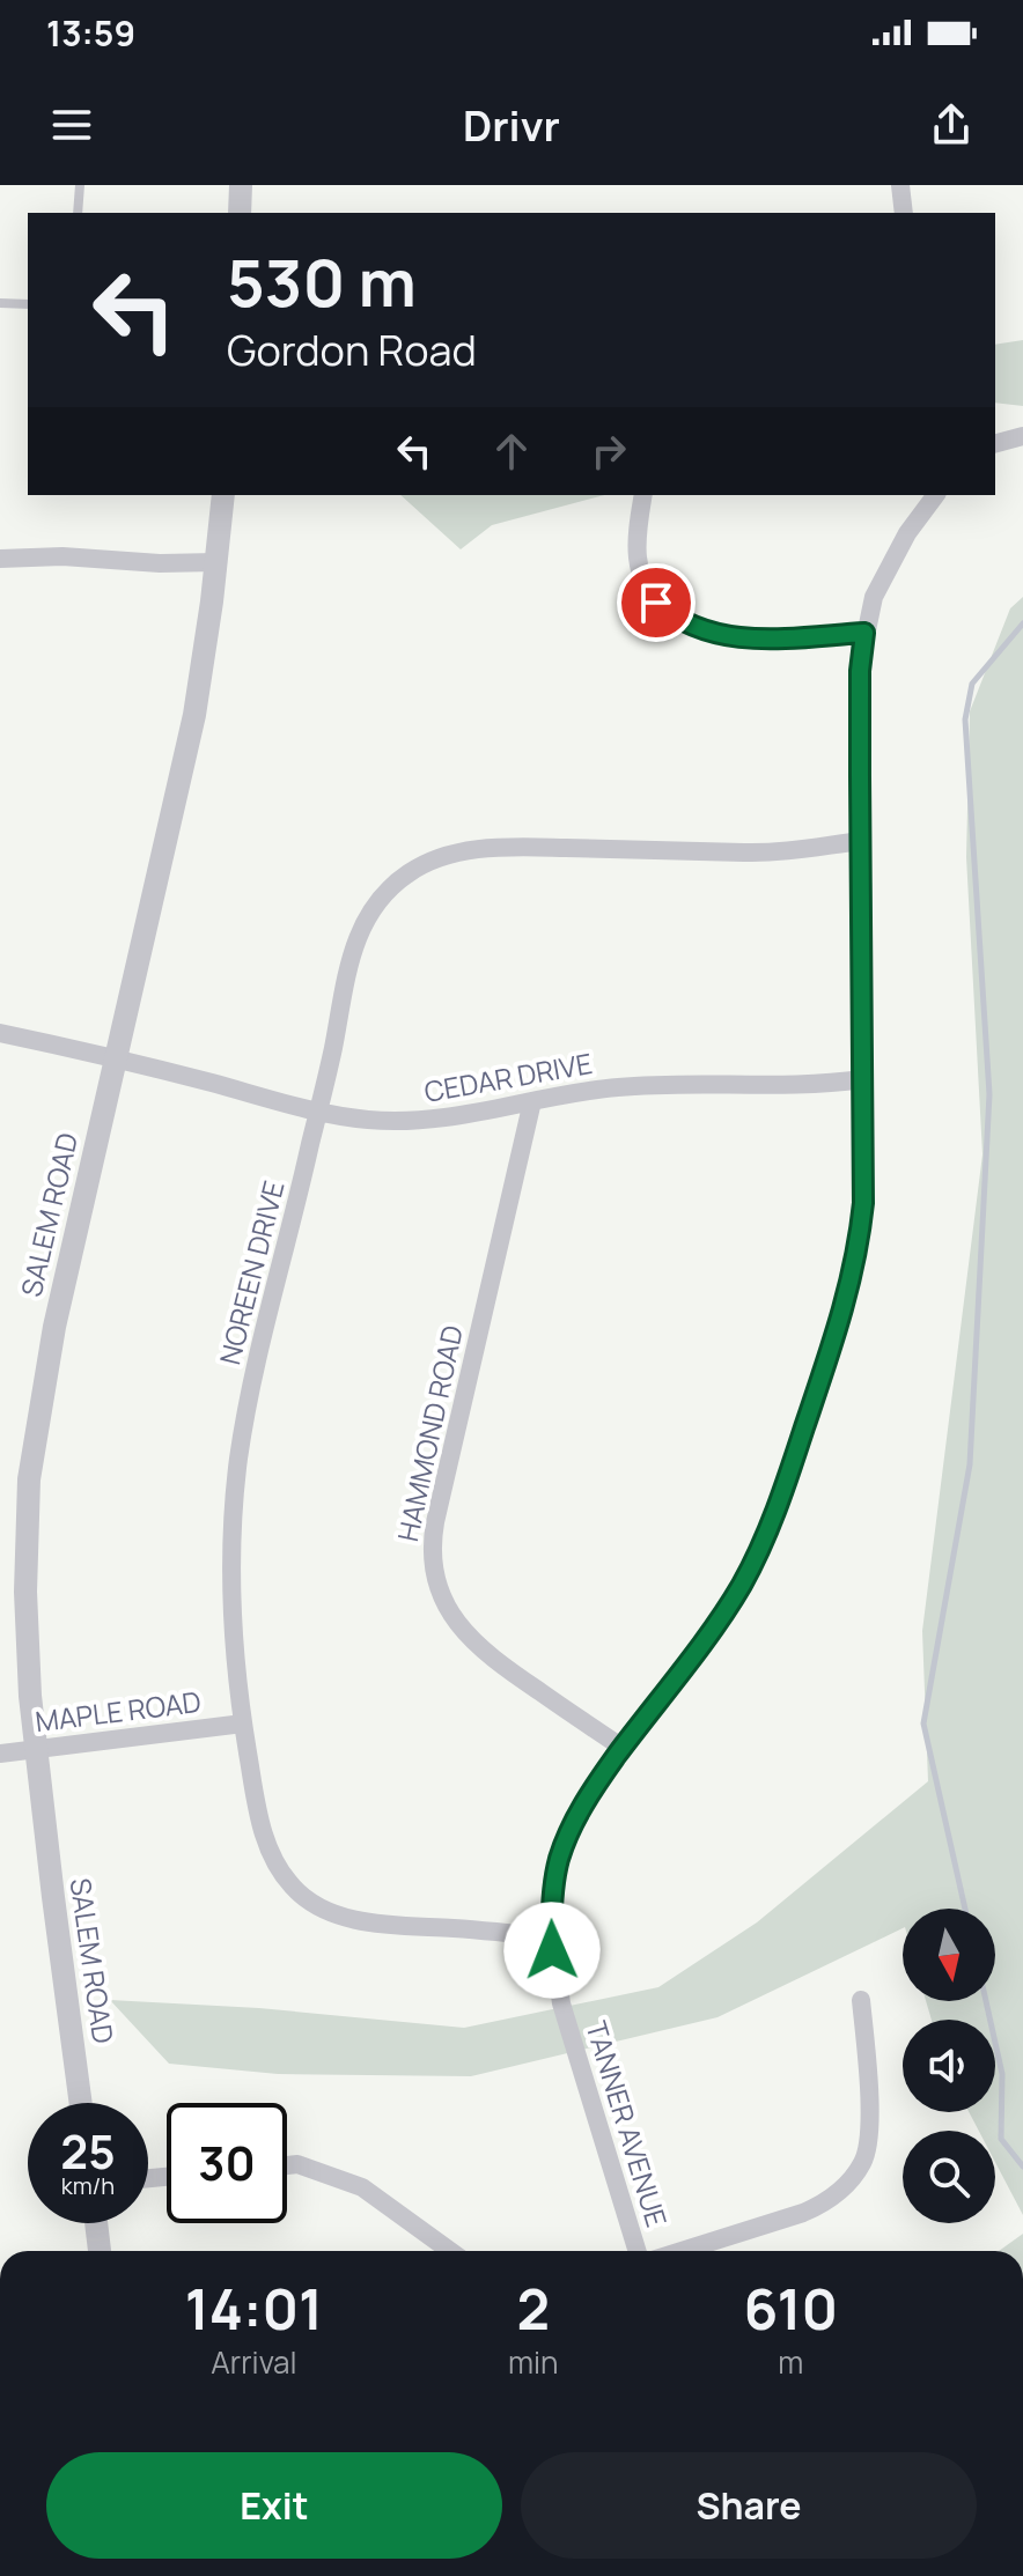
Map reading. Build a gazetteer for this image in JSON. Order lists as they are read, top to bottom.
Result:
{
  "streets": {
    "street": [
      "CEDAR DRIVE",
      "SALEM ROAD",
      "NOREEN DRIVE",
      "HAMMOND ROAD",
      "MAPLE ROAD",
      "TANNER AVENUE"
    ]
  },
  "crossings": [
    ["CEDAR DRIVE", "SALEM ROAD"],
    ["CEDAR DRIVE", "NOREEN DRIVE"],
    ["CEDAR DRIVE", "HAMMOND ROAD"],
    ["CEDAR DRIVE", "TANNER AVENUE"],
    ["SALEM ROAD", "MAPLE ROAD"],
    ["NOREEN DRIVE", "MAPLE ROAD"],
    ["NOREEN DRIVE", "TANNER AVENUE"],
    ["HAMMOND ROAD", "TANNER AVENUE"]
  ],
  "north": "bottom",
  "page": {
    "status": "13:59",
    "header": "Drivr",
    "turn": ["530 m", "Gordon Road"],
    "speed": "25 km/h",
    "limit": "30",
    "eta": [
      "14:01",
      "Arrival",
      "2",
      "min",
      "610",
      "m"
    ],
    "buttons": ["Exit", "Share"]
  }
}
